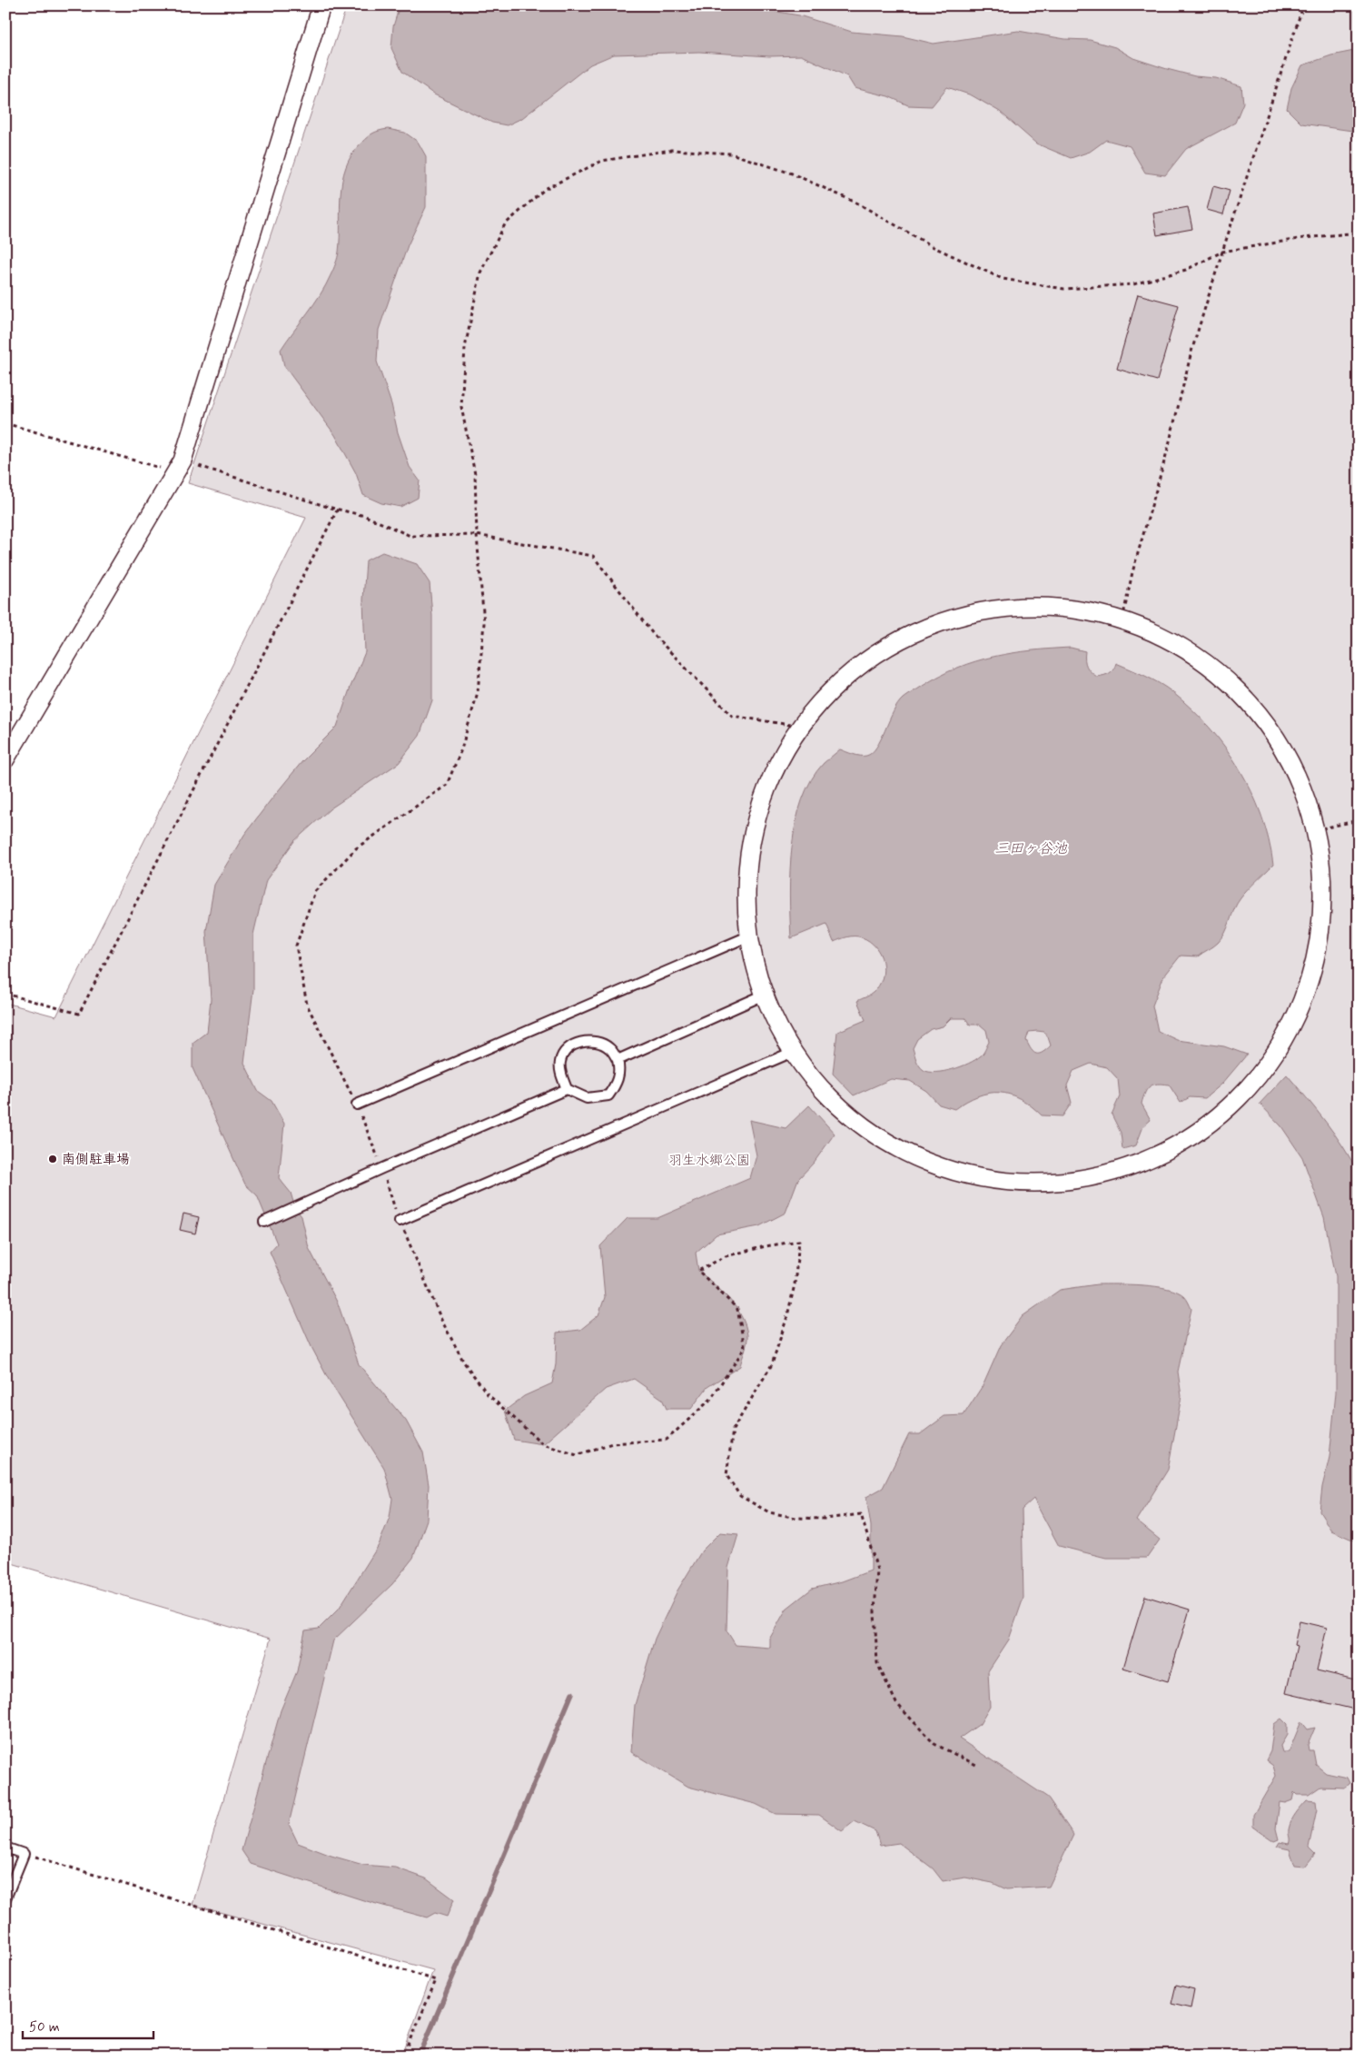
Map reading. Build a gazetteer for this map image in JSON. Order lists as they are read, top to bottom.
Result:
{
  "water": ["三田ヶ谷池"],
  "parks": ["羽生水郷公園"],
  "places": ["南側駐車場"],
  "scale_bar": "50 m"
}
